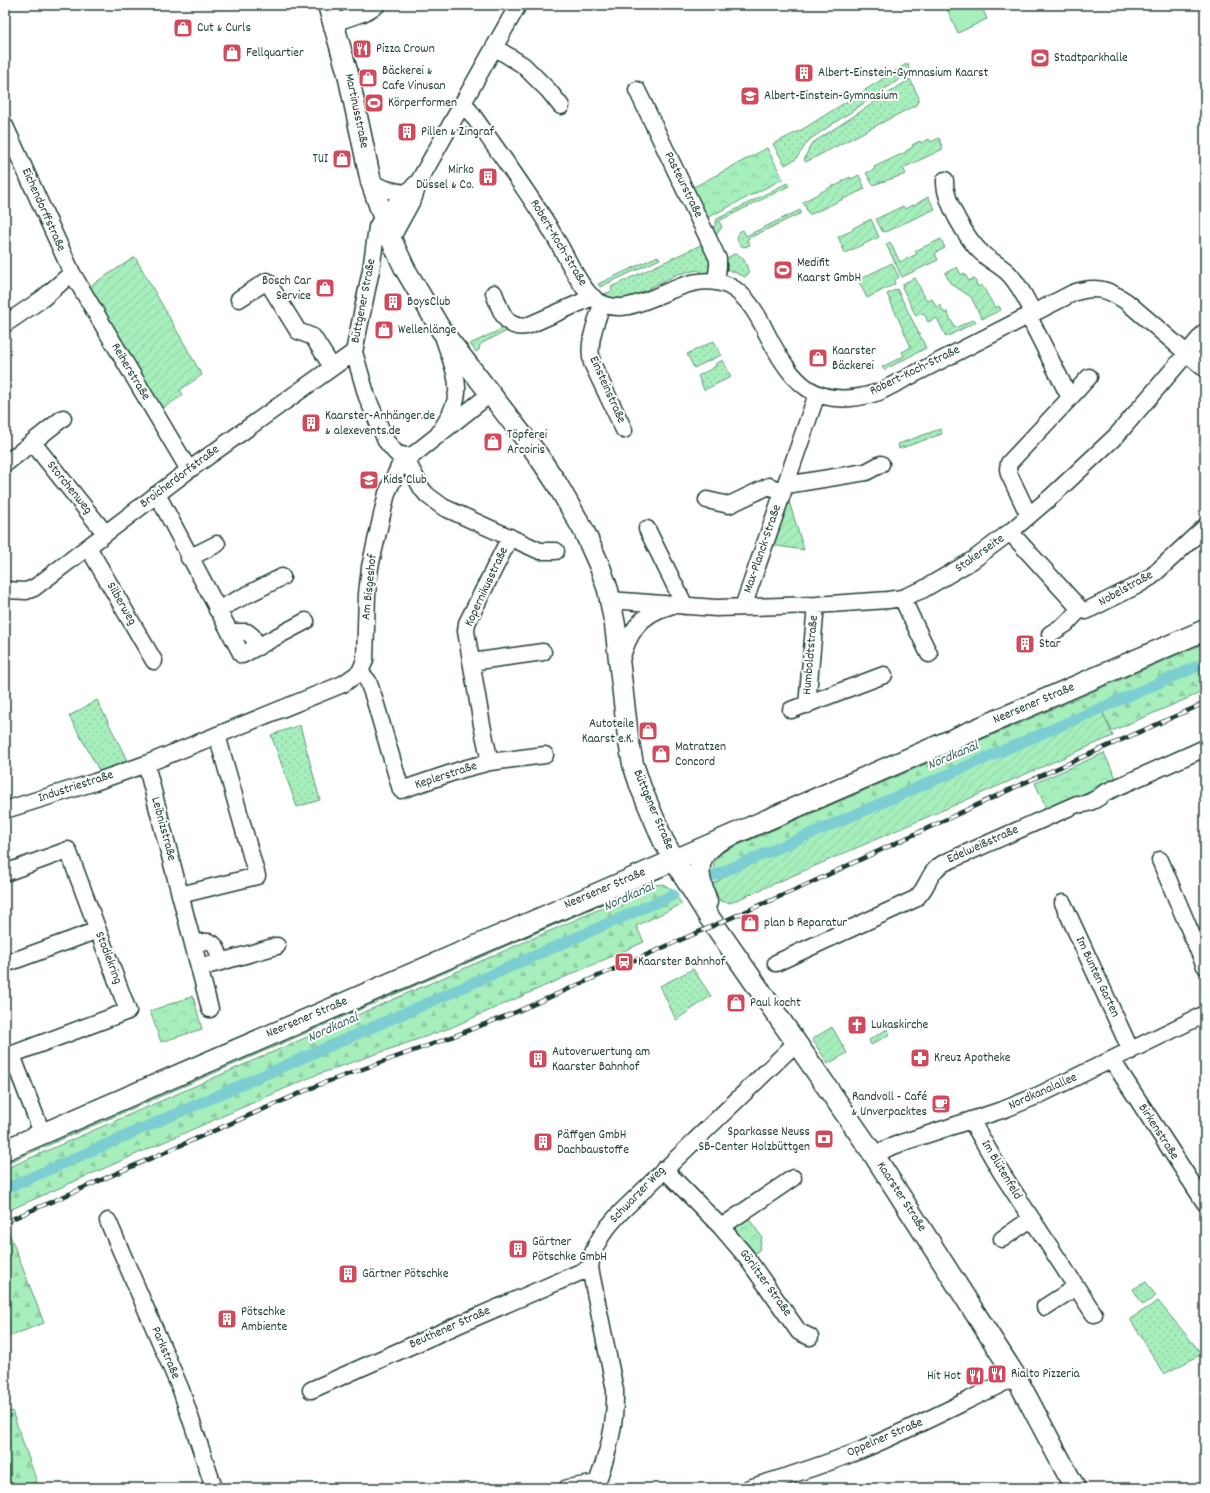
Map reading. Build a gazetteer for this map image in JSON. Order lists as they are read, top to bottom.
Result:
{
  "streets": {
    "main road": [
      "Martinusstraße",
      "Büttgener Straße",
      "Neersener Straße",
      "Kaarster Straße"
    ],
    "street": [
      "Pasteurstraße",
      "Eichendorffstraße",
      "Robert-Koch-Straße",
      "Reiherstraße",
      "Einsteinstraße",
      "Broicherdorfstraße",
      "Storchenweg",
      "Max-Planck-Straße",
      "Stakerseite",
      "Am Bisgeshof",
      "Kopernikusstraße",
      "Nobelstraße",
      "Silberweg",
      "Humboldtstraße",
      "Keplerstraße",
      "Industriestraße",
      "Leibnizstraße",
      "Edelweißstraße",
      "Stodiekring",
      "Im Bunten Garten",
      "Nordkanalallee",
      "Birkenstraße",
      "Im Blütenfeld",
      "Schwarzer Weg",
      "Görlitzer Straße",
      "Beuthener Straße",
      "Parkstraße",
      "Oppelner Straße"
    ]
  },
  "crossings": [
    ["Martinusstraße", "Büttgener Straße"],
    ["Pasteurstraße", "Robert-Koch-Straße"],
    ["Eichendorffstraße", "Reiherstraße"],
    ["Robert-Koch-Straße", "Einsteinstraße"],
    ["Robert-Koch-Straße", "Max-Planck-Straße"],
    ["Robert-Koch-Straße", "Stakerseite"],
    ["Büttgener Straße", "Broicherdorfstraße"],
    ["Büttgener Straße", "Stakerseite"],
    ["Büttgener Straße", "Am Bisgeshof"],
    ["Büttgener Straße", "Kopernikusstraße"],
    ["Büttgener Straße", "Neersener Straße"],
    ["Büttgener Straße", "Kaarster Straße"],
    ["Reiherstraße", "Broicherdorfstraße"],
    ["Broicherdorfstraße", "Storchenweg"],
    ["Broicherdorfstraße", "Silberweg"],
    ["Max-Planck-Straße", "Stakerseite"],
    ["Stakerseite", "Humboldtstraße"],
    ["Am Bisgeshof", "Keplerstraße"],
    ["Kopernikusstraße", "Keplerstraße"],
    ["Neersener Straße", "Stodiekring"],
    ["Neersener Straße", "Kaarster Straße"],
    ["Industriestraße", "Leibnizstraße"],
    ["Im Bunten Garten", "Nordkanalallee"],
    ["Nordkanalallee", "Birkenstraße"],
    ["Nordkanalallee", "Im Blütenfeld"],
    ["Nordkanalallee", "Kaarster Straße"],
    ["Schwarzer Weg", "Kaarster Straße"],
    ["Schwarzer Weg", "Görlitzer Straße"],
    ["Schwarzer Weg", "Beuthener Straße"],
    ["Kaarster Straße", "Oppelner Straße"]
  ],
  "water": ["Nordkanal"],
  "places": {
    "shop": [
      "Cut & Curls",
      "Fellquartier",
      "Bäckerei & Cafe Vinusan",
      "TUI",
      "Bosch Car Service",
      "Wellenlänge",
      "Kaarster Bäckerei",
      "Töpferei Arcoiris",
      "Autoteile Kaarst e.K.",
      "Matratzen Concord",
      "plan b Reparatur",
      "Paul kocht"
    ],
    "restaurant": ["Pizza Crown", "Rialto Pizzeria", "Hit Hot"],
    "sports": ["Stadtparkhalle", "Körperformen", "Medifit Kaarst GmbH"],
    "building": [
      "Albert-Einstein-Gymnasium Kaarst",
      "Pillen & Zingraf",
      "Mirko Düssel & Co.",
      "BoysClub",
      "Kaarster-Anhänger.de & alexevents.de",
      "Star",
      "Autoverwertung am Kaarster Bahnhof",
      "Päffgen GmbH Dachbaustoffe",
      "Gärtner Pötschke GmbH",
      "Gärtner Pötschke",
      "Pötschke Ambiente"
    ],
    "school or university": ["Albert-Einstein-Gymnasium", "Kids Club"],
    "station": ["Kaarster Bahnhof"],
    "church": ["Lukaskirche"],
    "pharmacy": ["Kreuz Apotheke"],
    "cafe": ["Randvoll - Café & Unverpacktes"],
    "bank": ["Sparkasse Neuss SB-Center Holzbüttgen"]
  }
}
